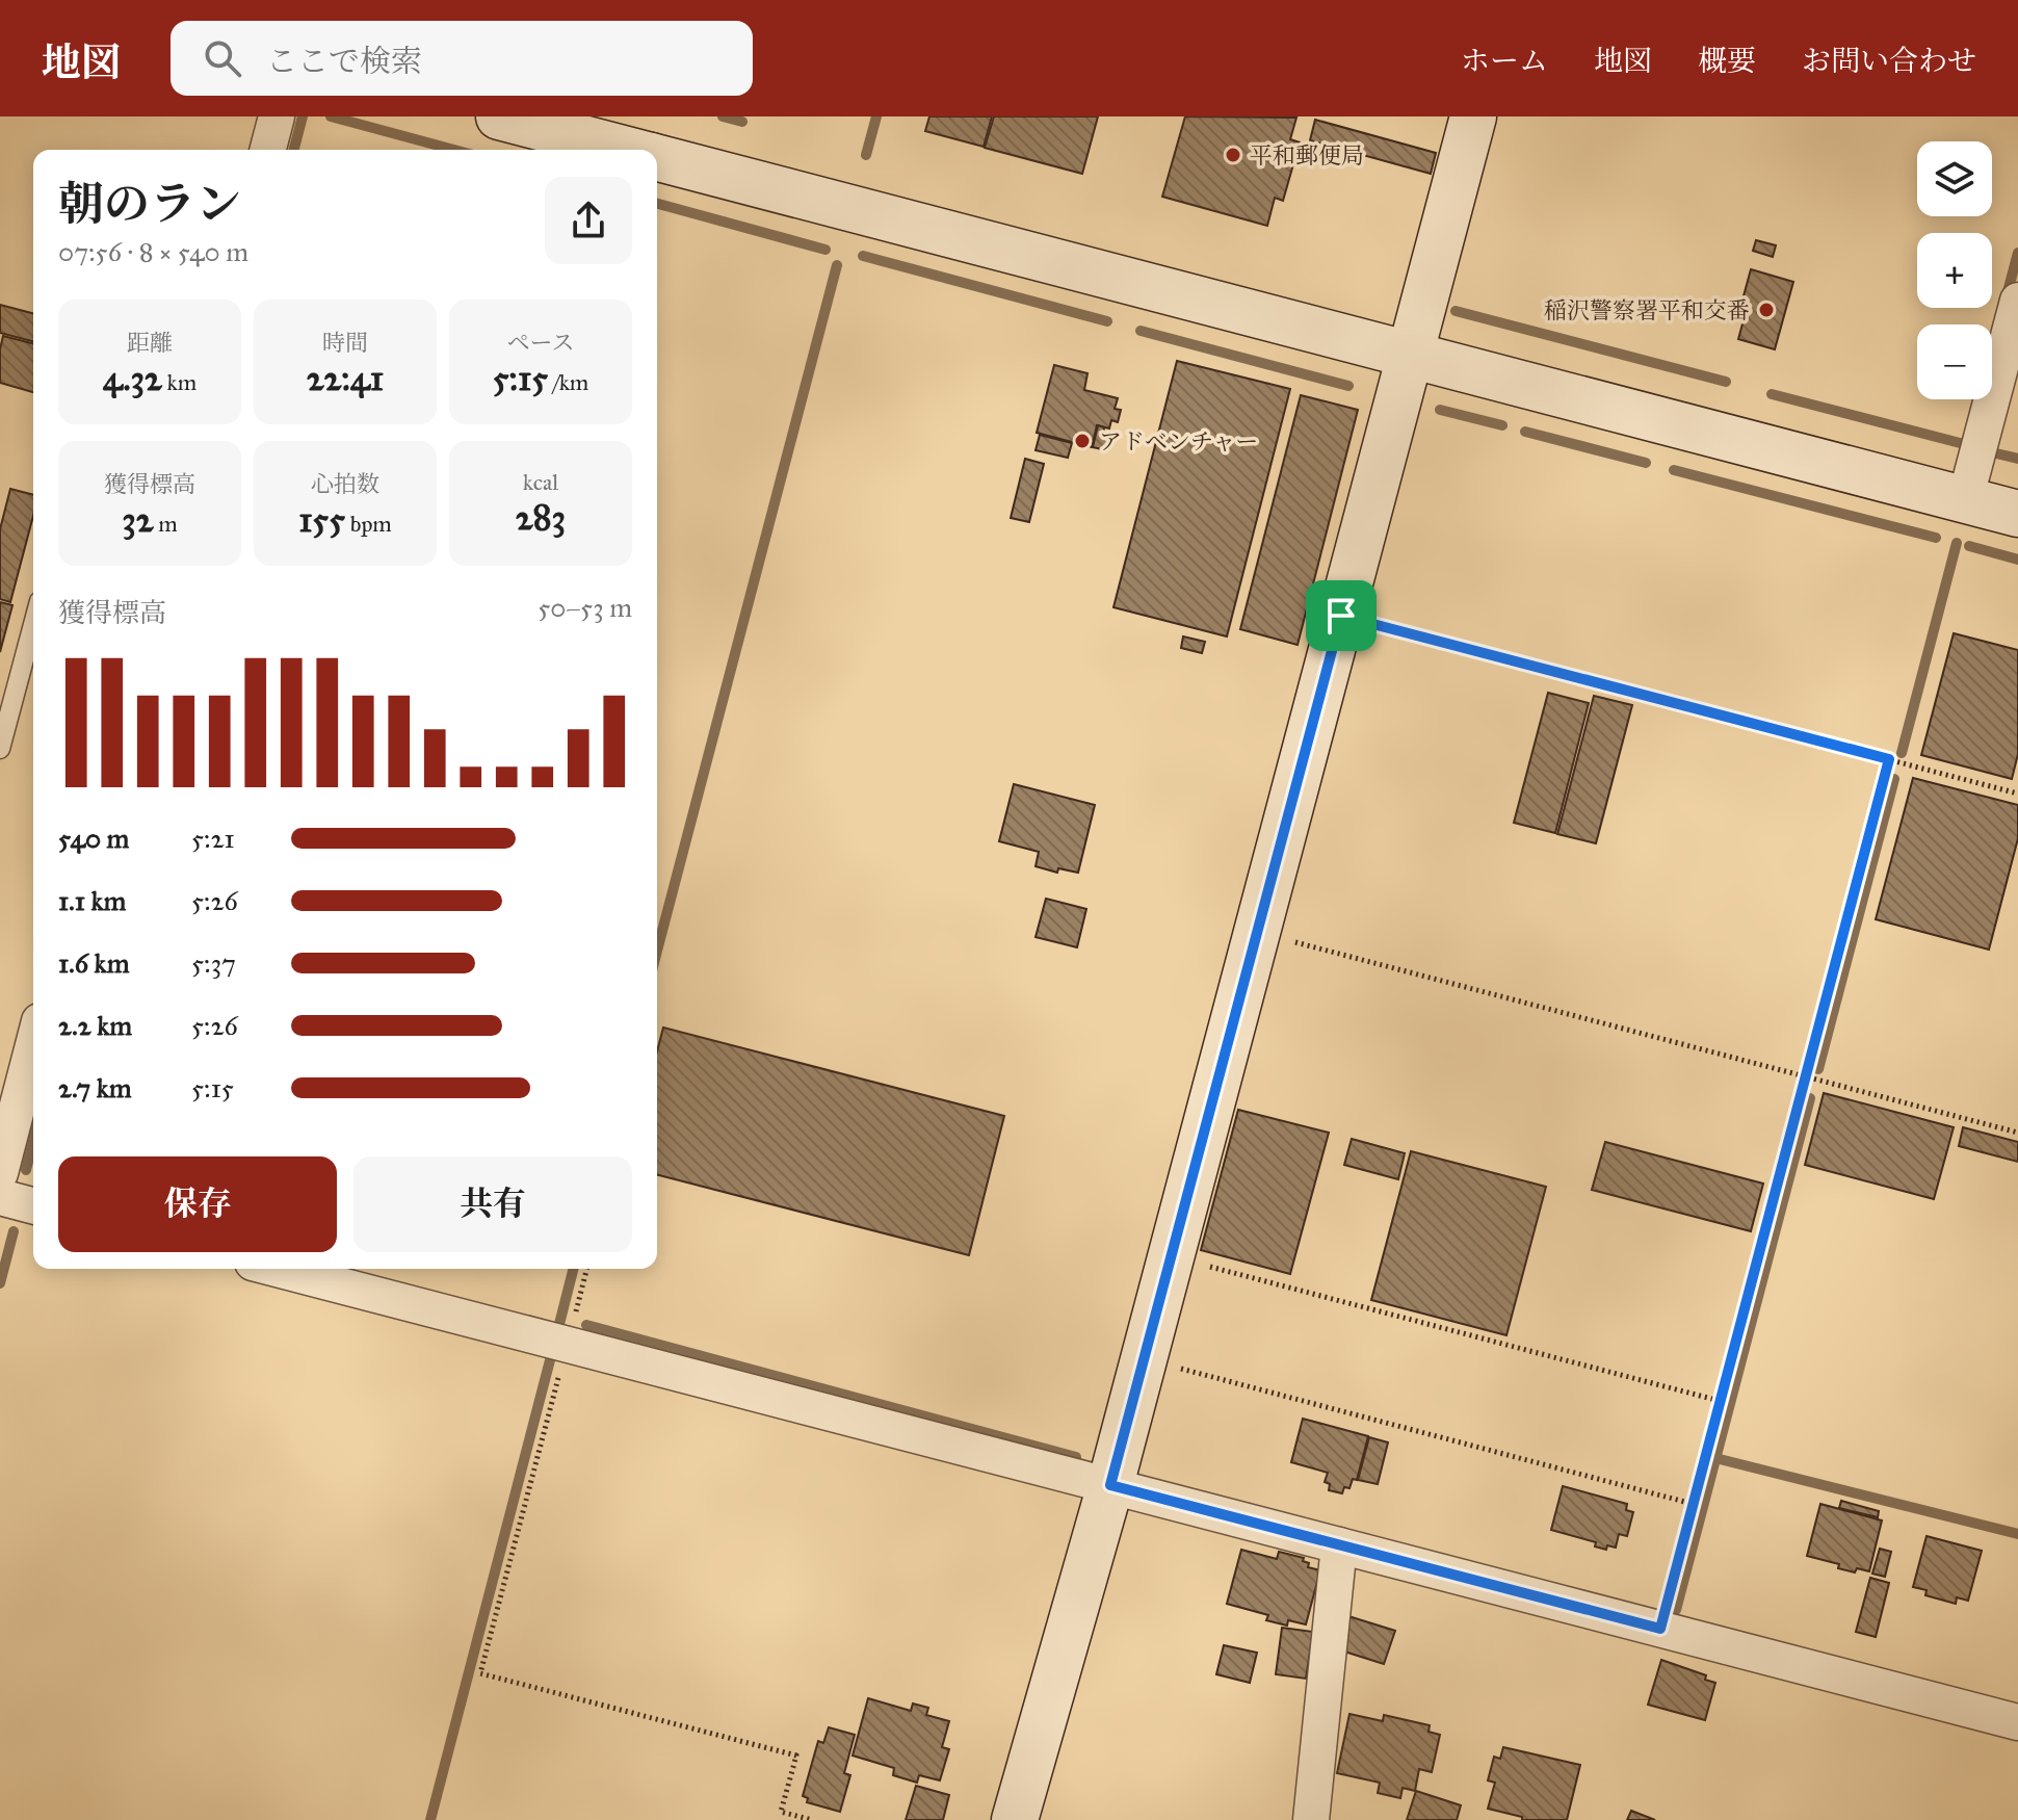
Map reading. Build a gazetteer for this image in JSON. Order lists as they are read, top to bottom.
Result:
{
  "places": ["平和郵便局", "稲沢警察署平和交番", "アドベンチャー"],
  "page": {
    "header": "地図",
    "search": "ここで検索",
    "nav": [
      "ホーム",
      "地図",
      "概要",
      "お問い合わせ"
    ],
    "map_buttons": ["+", "−"],
    "heading": ["朝のラン", "07:56 · 8 × 540 m"],
    "stats": [
      ["距離", "4.32 km"],
      ["時間", "22:41"],
      ["ペース", "5:15 /km"],
      ["獲得標高", "32 m"],
      ["心拍数", "155 bpm"],
      ["kcal", "283"]
    ],
    "chart": ["獲得標高", "50–53 m"],
    "list": [
      {
        "name": "540 m",
        "note": "5:21"
      },
      {
        "name": "1.1 km",
        "note": "5:26"
      },
      {
        "name": "1.6 km",
        "note": "5:37"
      },
      {
        "name": "2.2 km",
        "note": "5:26"
      },
      {
        "name": "2.7 km",
        "note": "5:15"
      }
    ],
    "buttons": ["保存", "共有"]
  }
}
